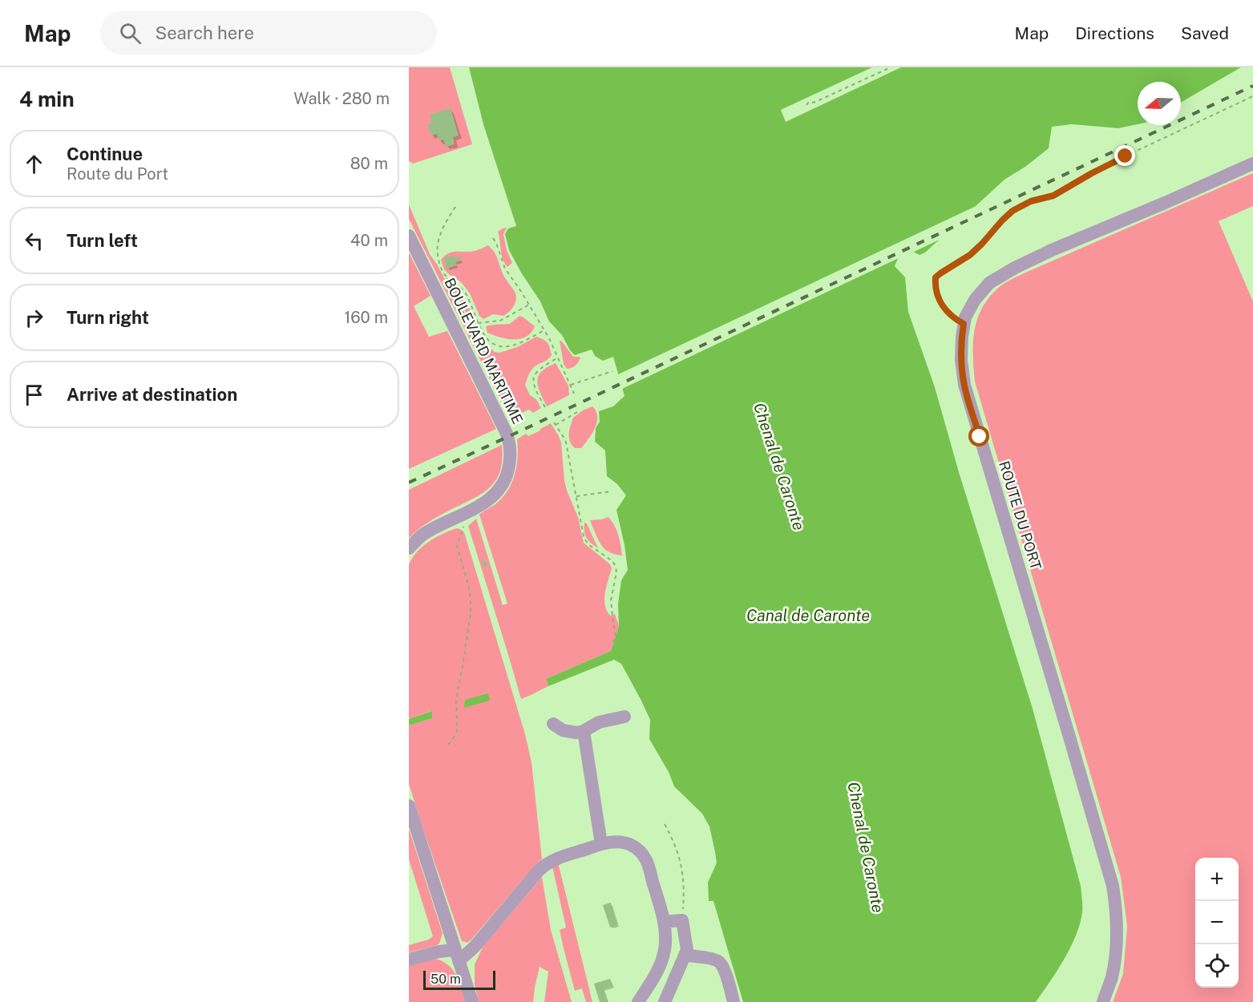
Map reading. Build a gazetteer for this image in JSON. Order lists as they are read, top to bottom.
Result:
{
  "streets": {
    "street": ["BOULEVARD MARITIME", "ROUTE DU PORT"]
  },
  "water": ["Chenal de Caronte", "Canal de Caronte"],
  "scale_bar": "50 m",
  "north": "left",
  "page": {
    "header": "Map",
    "search": "Search here",
    "nav": ["Map", "Directions", "Saved"],
    "heading": ["4 min", "Walk · 280 m"],
    "list": [
      ["Continue", "Route du Port", "80 m"],
      ["Turn left", "40 m"],
      ["Turn right", "160 m"],
      "Arrive at destination"
    ],
    "map_buttons": ["+", "−"],
    "scale": "50 m"
  }
}
